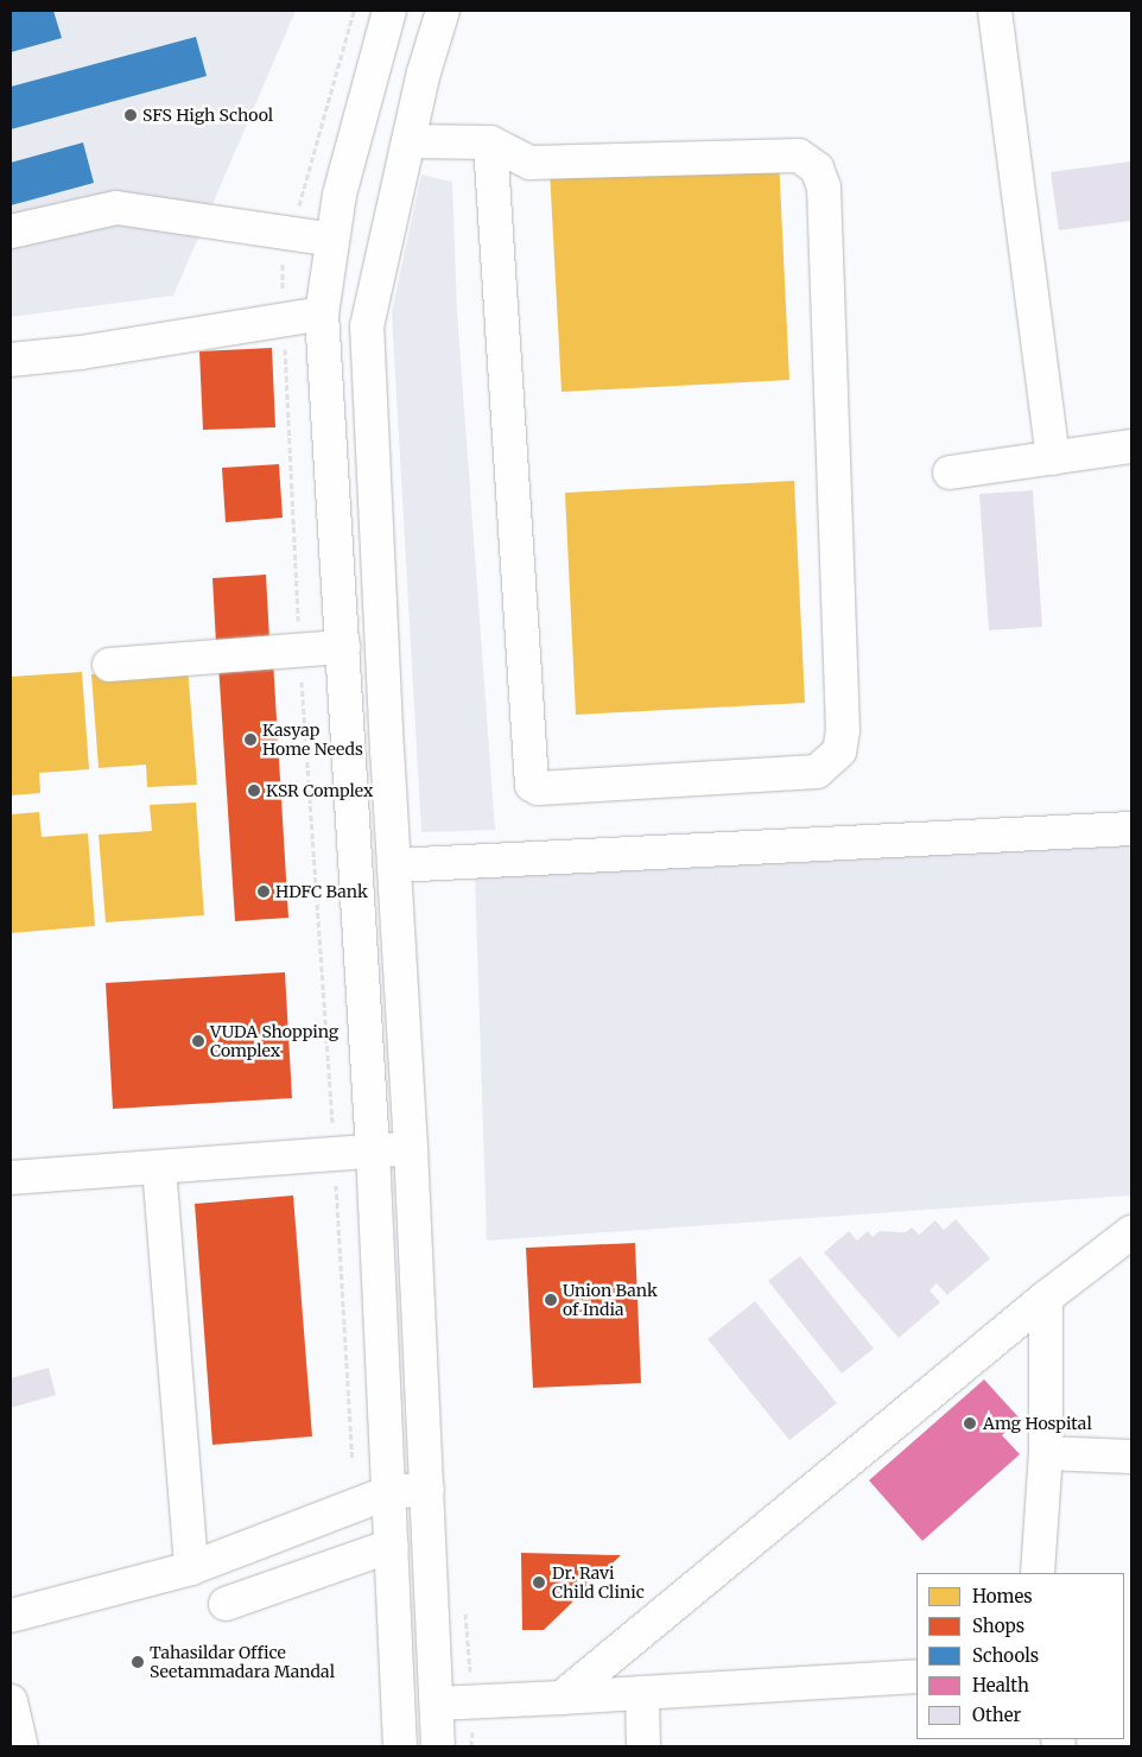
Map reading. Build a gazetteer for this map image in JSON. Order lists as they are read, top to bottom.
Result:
{
  "places": [
    "SFS High School",
    "Kasyap Home Needs",
    "KSR Complex",
    "HDFC Bank",
    "VUDA Shopping Complex",
    "Union Bank of India",
    "Amg Hospital",
    "Dr. Ravi Child Clinic",
    "Tahasildar Office Seetammadara Mandal"
  ],
  "legend": [
    "Homes",
    "Shops",
    "Schools",
    "Health",
    "Other"
  ]
}
